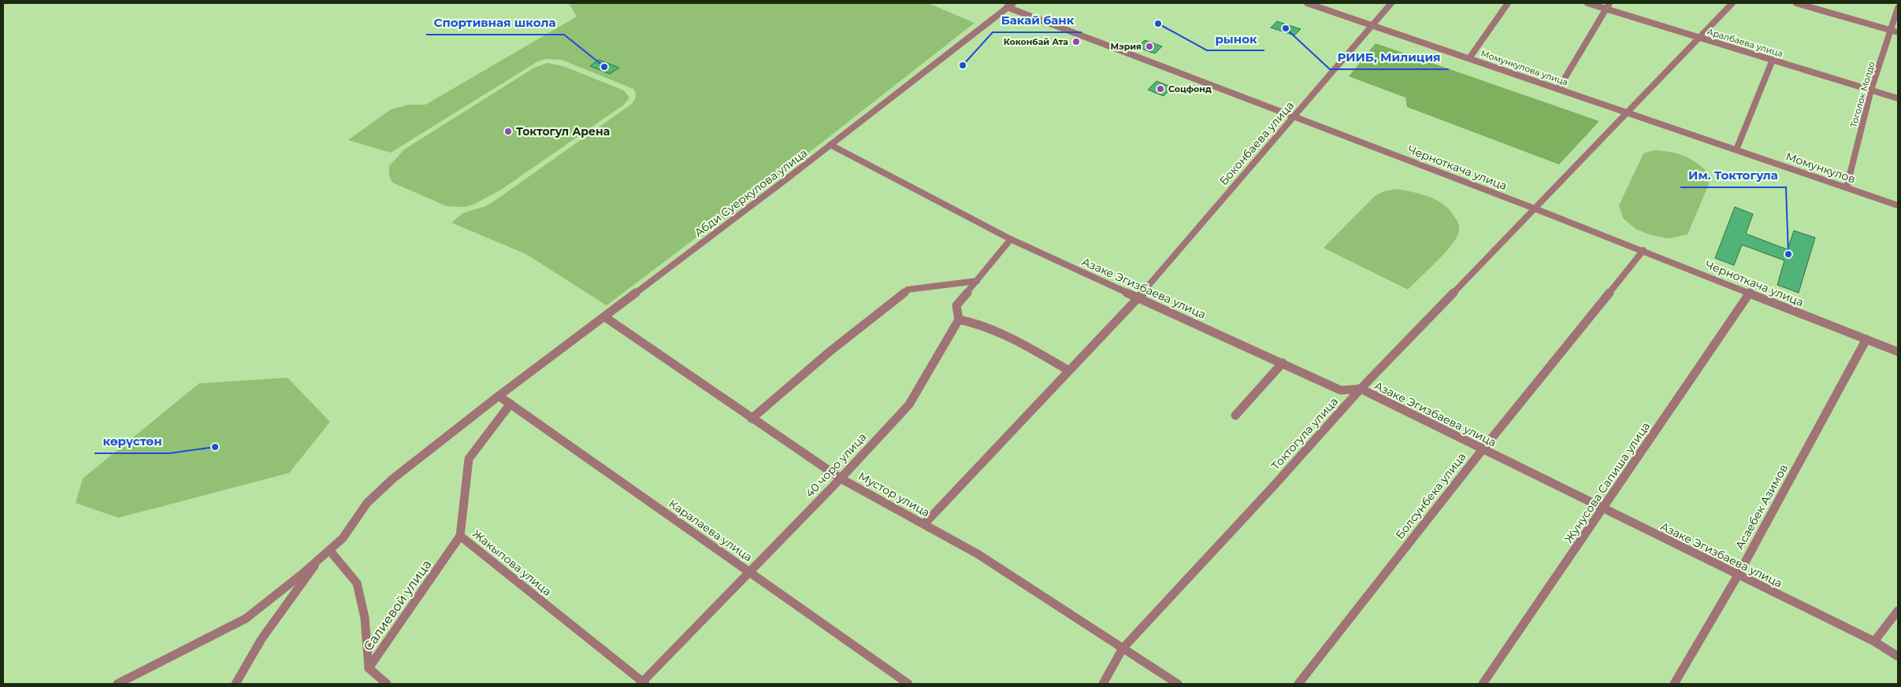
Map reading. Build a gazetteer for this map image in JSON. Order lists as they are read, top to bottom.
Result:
{
  "streets": {
    "street": [
      "Аралбаева улица",
      "Момункулова улица",
      "Тоголок Молдо",
      "Боконбаева улица",
      "Черноткача улица",
      "Момункулов",
      "Абди Суеркулова улица",
      "Азаке Эгизбаева улица",
      "Токтогула улица",
      "40 чоро улица",
      "Жунусова Сапиша улица",
      "Мустор улица",
      "Болсунбека улица",
      "Асаебек Азимов",
      "Каралаева улица",
      "Жакыпова улица",
      "Салиевой улица"
    ]
  },
  "crossings": [
    ["Аралбаева улица", "Тоголок Молдо"],
    ["Аралбаева улица", "Токтогула улица"],
    ["Момункулова улица", "Боконбаева улица"],
    ["Момункулова улица", "Момункулов"],
    ["Момункулова улица", "Токтогула улица"],
    ["Тоголок Молдо", "Момункулов"],
    ["Боконбаева улица", "Черноткача улица"],
    ["Боконбаева улица", "Азаке Эгизбаева улица"],
    ["Боконбаева улица", "Мустор улица"],
    ["Черноткача улица", "Абди Суеркулова улица"],
    ["Черноткача улица", "Токтогула улица"],
    ["Черноткача улица", "Жунусова Сапиша улица"],
    ["Черноткача улица", "Болсунбека улица"],
    ["Черноткача улица", "Асаебек Азимов"],
    ["Абди Суеркулова улица", "Азаке Эгизбаева улица"],
    ["Абди Суеркулова улица", "Мустор улица"],
    ["Абди Суеркулова улица", "Каралаева улица"],
    ["Азаке Эгизбаева улица", "Токтогула улица"],
    ["Азаке Эгизбаева улица", "40 чоро улица"],
    ["Азаке Эгизбаева улица", "Жунусова Сапиша улица"],
    ["Азаке Эгизбаева улица", "Болсунбека улица"],
    ["Азаке Эгизбаева улица", "Асаебек Азимов"],
    ["Токтогула улица", "Мустор улица"],
    ["40 чоро улица", "Мустор улица"],
    ["40 чоро улица", "Каралаева улица"],
    ["40 чоро улица", "Жакыпова улица"],
    ["Каралаева улица", "Жакыпова улица"],
    ["Жакыпова улица", "Салиевой улица"]
  ],
  "places": [
    "рынок",
    "РИИБ, Милиция",
    "Коконбай Ата",
    "Мэрия",
    "Бакай банк",
    "Спортивная школа",
    "Соцфонд",
    "Токтогул Арена",
    "Им. Токтогула",
    "көрүстөн"
  ]
}
